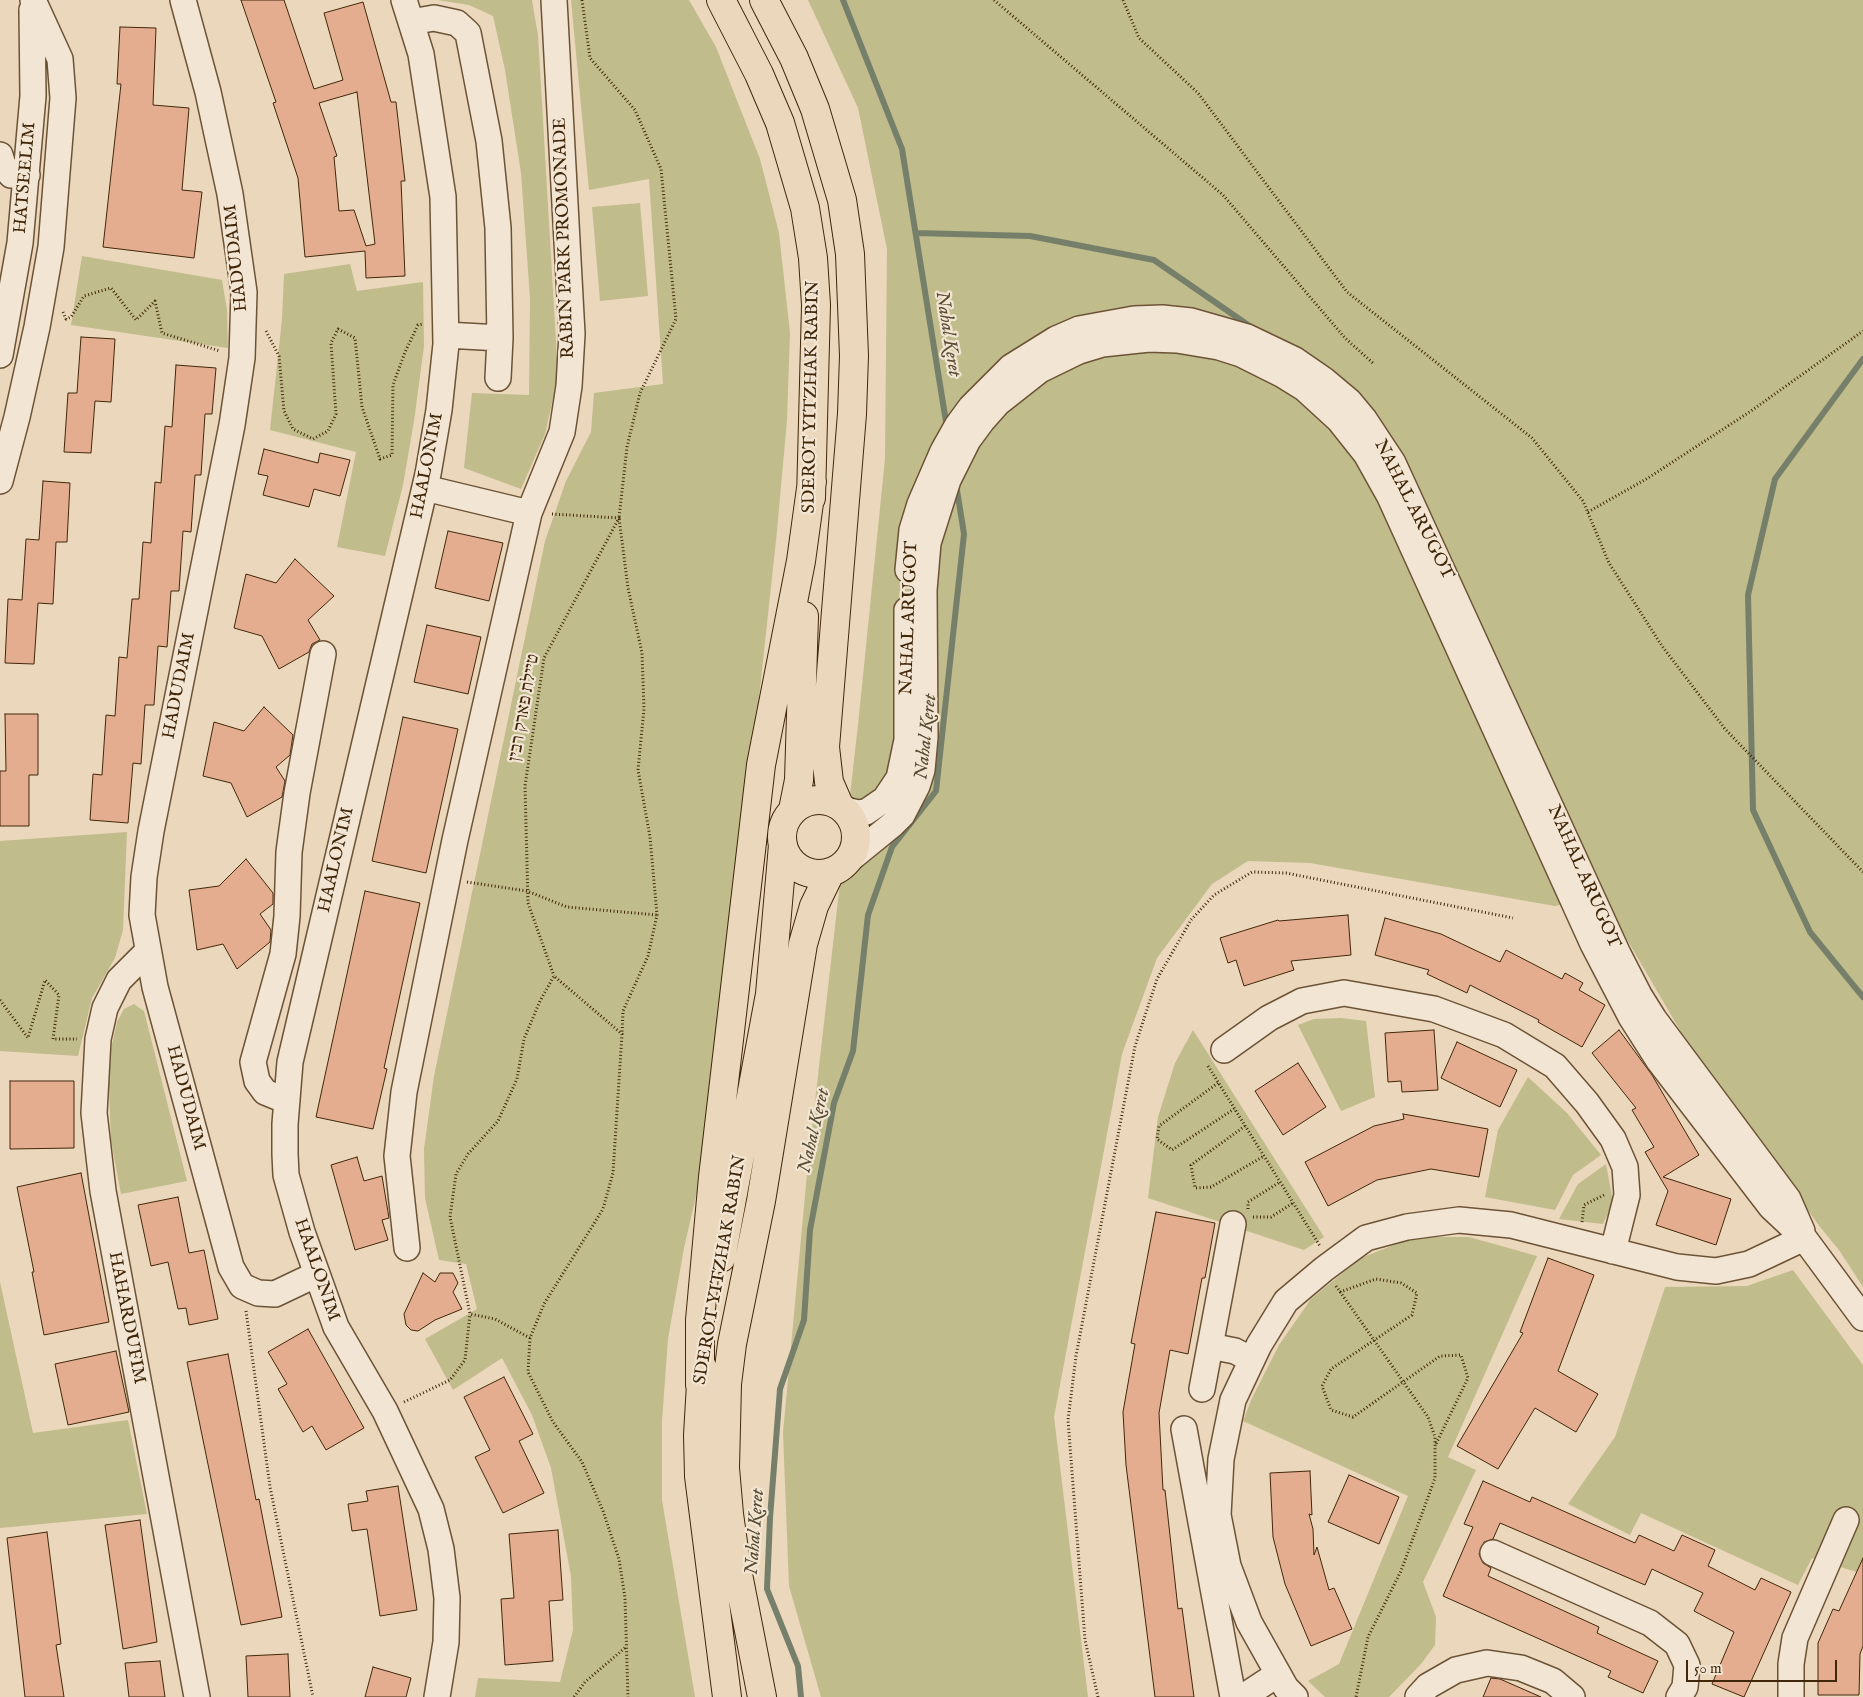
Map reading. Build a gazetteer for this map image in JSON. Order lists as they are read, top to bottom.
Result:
{
  "streets": {
    "main road": ["SDEROT YITZHAK RABIN"],
    "street": [
      "HATSEELIM",
      "RABIN PARK PROMONADE",
      "HADUDAIM",
      "HAALONIM",
      "NAHAL ARUGOT",
      "HAHARDUFIM"
    ],
    "path": ["טיילת פארק רבין"]
  },
  "crossings": [
    ["HADUDAIM", "HAHARDUFIM"],
    ["SDEROT YITZHAK RABIN", "NAHAL ARUGOT"]
  ],
  "water": ["Nahal Keret"],
  "scale_bar": "50 m"
}
